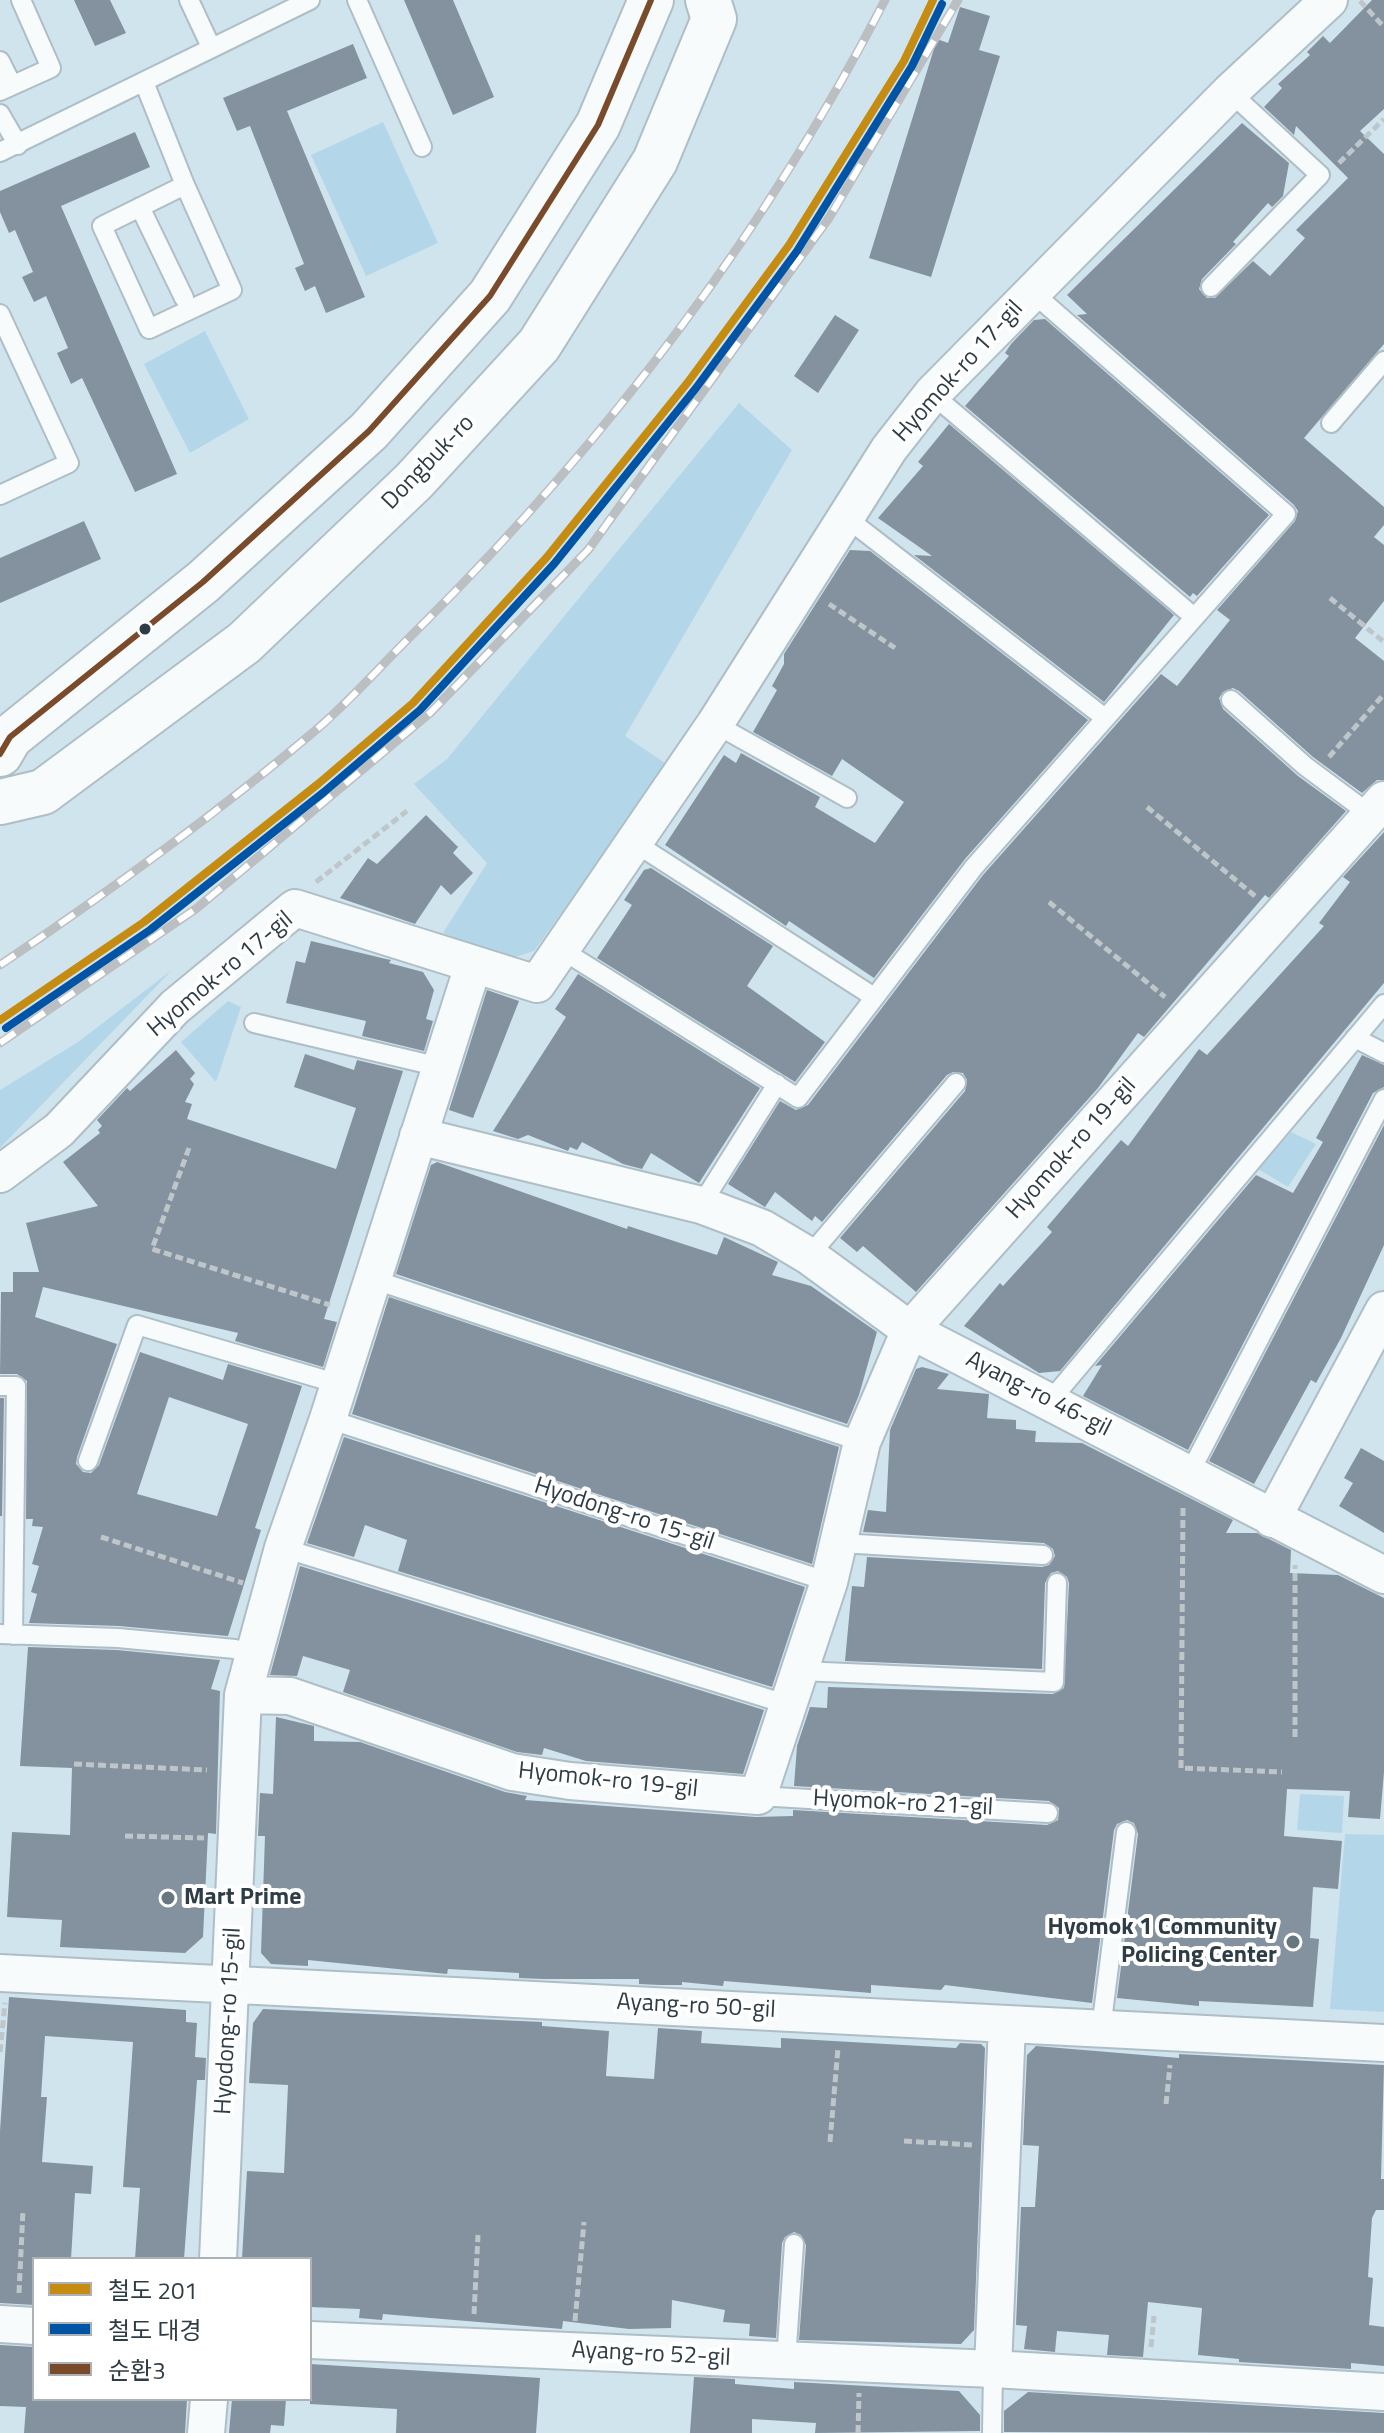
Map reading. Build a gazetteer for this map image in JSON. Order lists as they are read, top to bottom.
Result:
{
  "streets": {
    "main road": ["Dongbuk-ro"],
    "street": [
      "Hyomok-ro 17-gil",
      "Hyomok-ro 19-gil",
      "Ayang-ro 46-gil",
      "Hyodong-ro 15-gil",
      "Ayang-ro 50-gil",
      "Ayang-ro 52-gil"
    ],
    "lane": ["Hyomok-ro 21-gil"]
  },
  "crossings": [
    ["Hyomok-ro 17-gil", "Hyodong-ro 15-gil"],
    ["Hyomok-ro 19-gil", "Ayang-ro 46-gil"],
    ["Hyomok-ro 19-gil", "Hyodong-ro 15-gil"],
    ["Hyomok-ro 19-gil", "Hyomok-ro 21-gil"],
    ["Ayang-ro 46-gil", "Hyodong-ro 15-gil"],
    ["Hyodong-ro 15-gil", "Ayang-ro 50-gil"]
  ],
  "places": ["Mart Prime", "Hyomok 1 Community Policing Center"],
  "lines": ["rail line 201", "transit line 순환3", "rail line 대경"],
  "legend": ["철도 201", "철도 대경", "순환3"]
}
